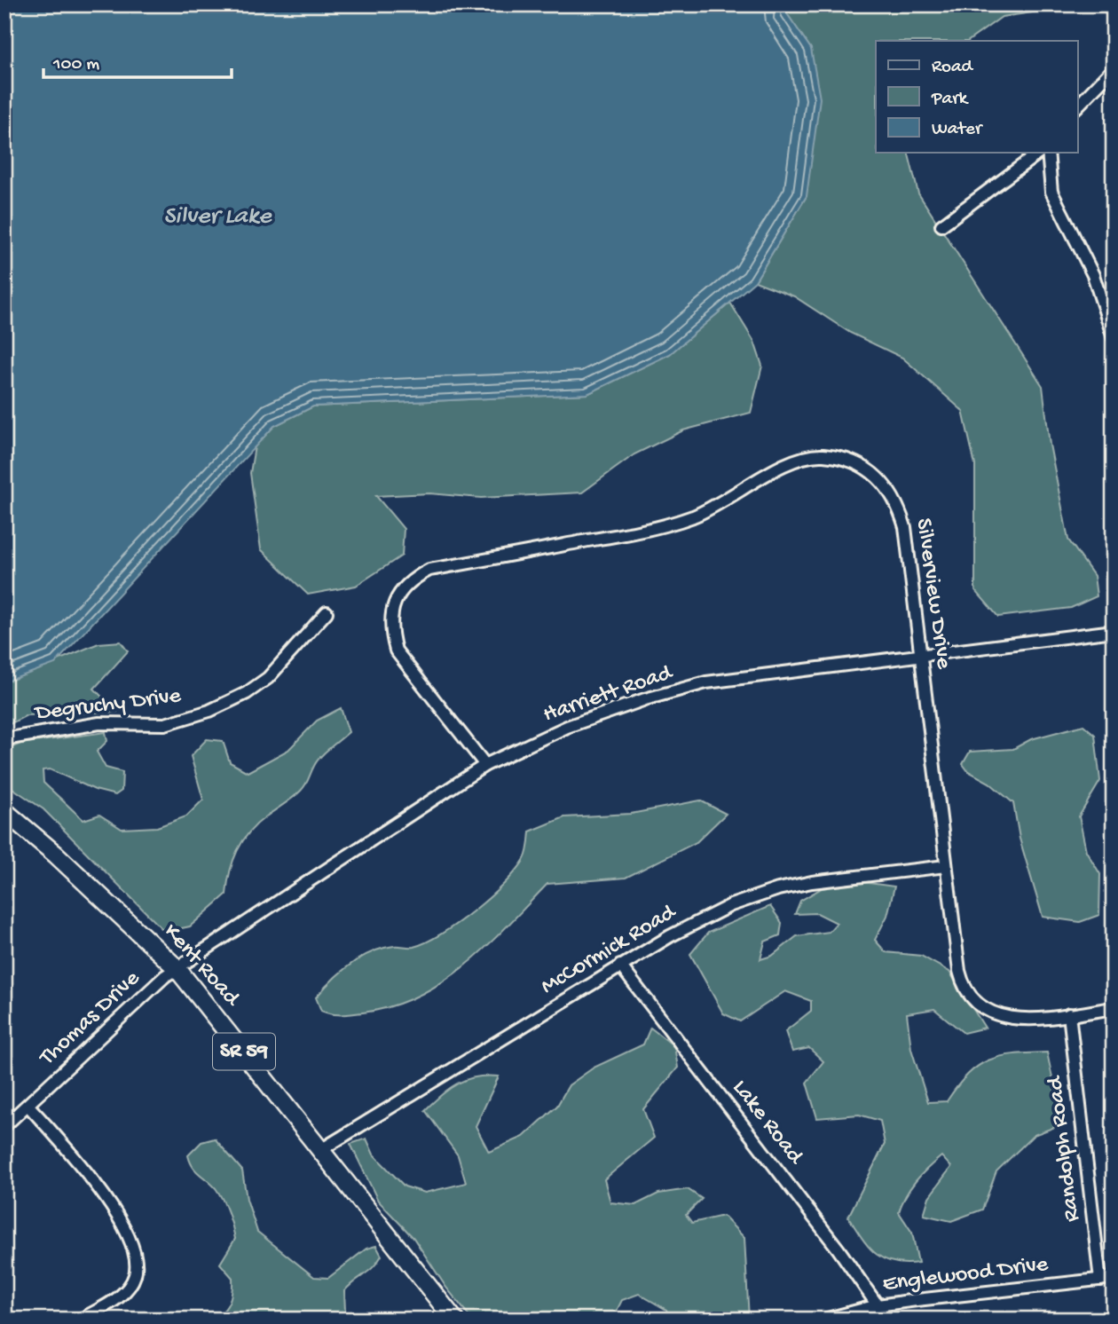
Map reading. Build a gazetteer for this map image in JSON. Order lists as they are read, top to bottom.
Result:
{
  "streets": {
    "main road": ["Kent Road", "SR 59"],
    "street": [
      "Silverview Drive",
      "Harriett Road",
      "Degruchy Drive",
      "McCormick Road",
      "Thomas Drive",
      "Lake Road",
      "Randolph Road",
      "Englewood Drive"
    ]
  },
  "crossings": [
    ["Silverview Drive", "Harriett Road"],
    ["Silverview Drive", "McCormick Road"],
    ["Silverview Drive", "Randolph Road"],
    ["Harriett Road", "Kent Road"],
    ["Harriett Road", "Thomas Drive"],
    ["McCormick Road", "Kent Road"],
    ["McCormick Road", "Lake Road"],
    ["Kent Road", "Thomas Drive"],
    ["Lake Road", "Englewood Drive"],
    ["Randolph Road", "Englewood Drive"]
  ],
  "water": ["Silver Lake"],
  "legend": ["Road", "Park", "Water"],
  "scale_bar": "100 m"
}
